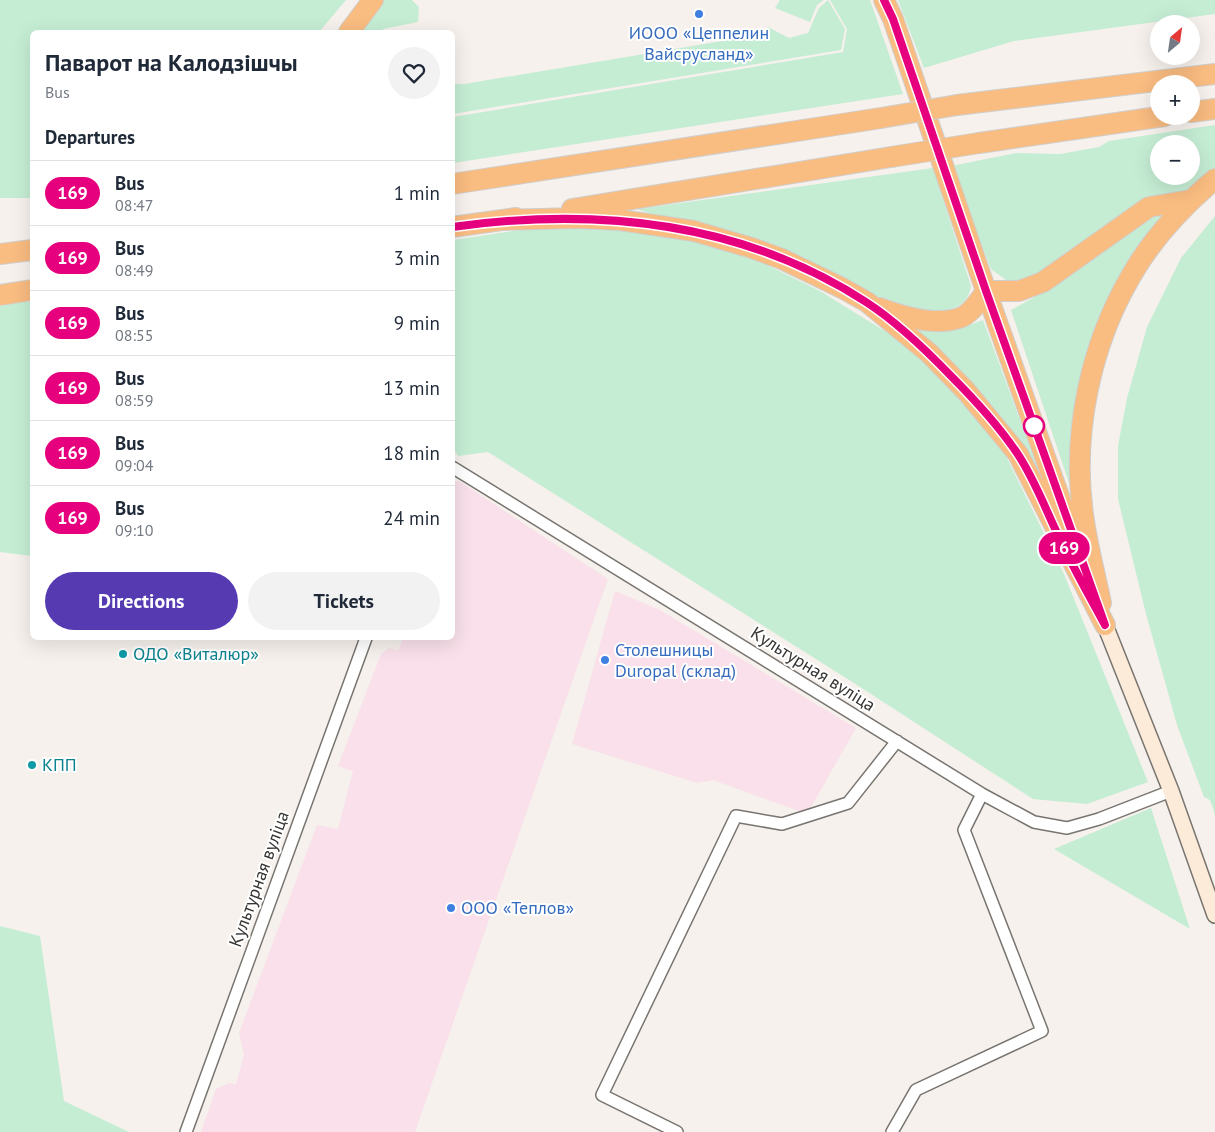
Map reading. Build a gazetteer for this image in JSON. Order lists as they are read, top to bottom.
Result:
{
  "streets": {
    "street": ["Культурная вуліца"]
  },
  "places": [
    "ИООО «Цеппелин Вайсрусланд»",
    "ОДО «Виталюр»",
    "Столешницы Duropal (склад)",
    "КПП",
    "ООО «Теплов»"
  ],
  "lines": ["bus line 169"],
  "north": "top right",
  "page": {
    "on_map": "169",
    "map_buttons": ["+", "−"],
    "heading": [
      ["Паварот на Калодзішчы", "Bus"],
      "Departures"
    ],
    "list": [
      {
        "mark": "169",
        "name": "Bus",
        "note": "08:47",
        "value": "1 min"
      },
      {
        "mark": "169",
        "name": "Bus",
        "note": "08:49",
        "value": "3 min"
      },
      {
        "mark": "169",
        "name": "Bus",
        "note": "08:55",
        "value": "9 min"
      },
      {
        "mark": "169",
        "name": "Bus",
        "note": "08:59",
        "value": "13 min"
      },
      {
        "mark": "169",
        "name": "Bus",
        "note": "09:04",
        "value": "18 min"
      },
      {
        "mark": "169",
        "name": "Bus",
        "note": "09:10",
        "value": "24 min"
      }
    ],
    "buttons": ["Directions", "Tickets"]
  }
}
